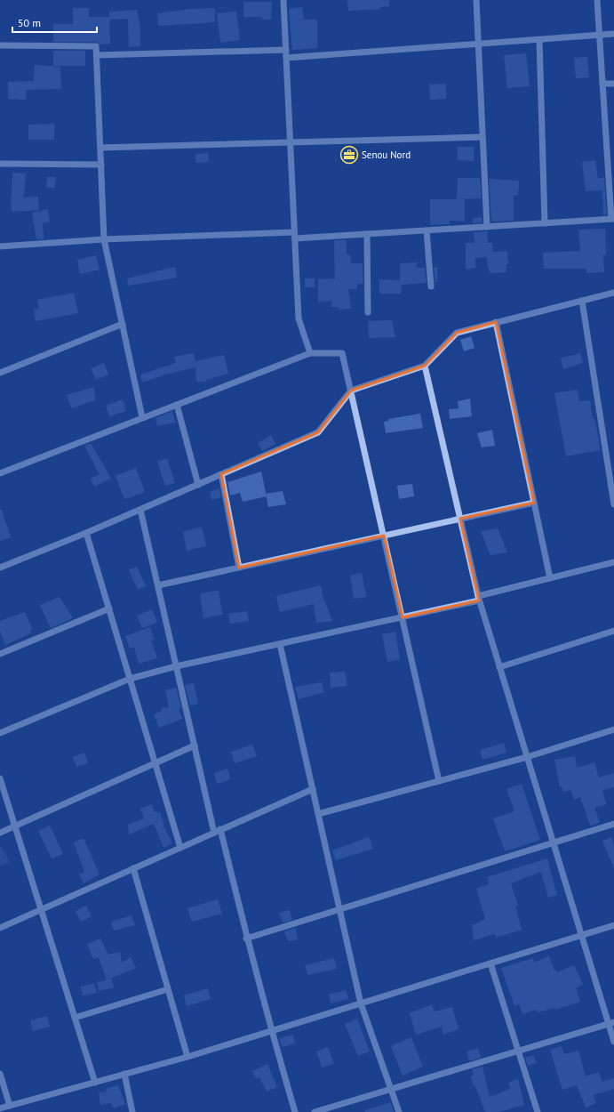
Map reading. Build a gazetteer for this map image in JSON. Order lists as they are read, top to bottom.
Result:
{
  "places": {
    "office": ["Senou Nord"]
  },
  "scale_bar": "50 m"
}
